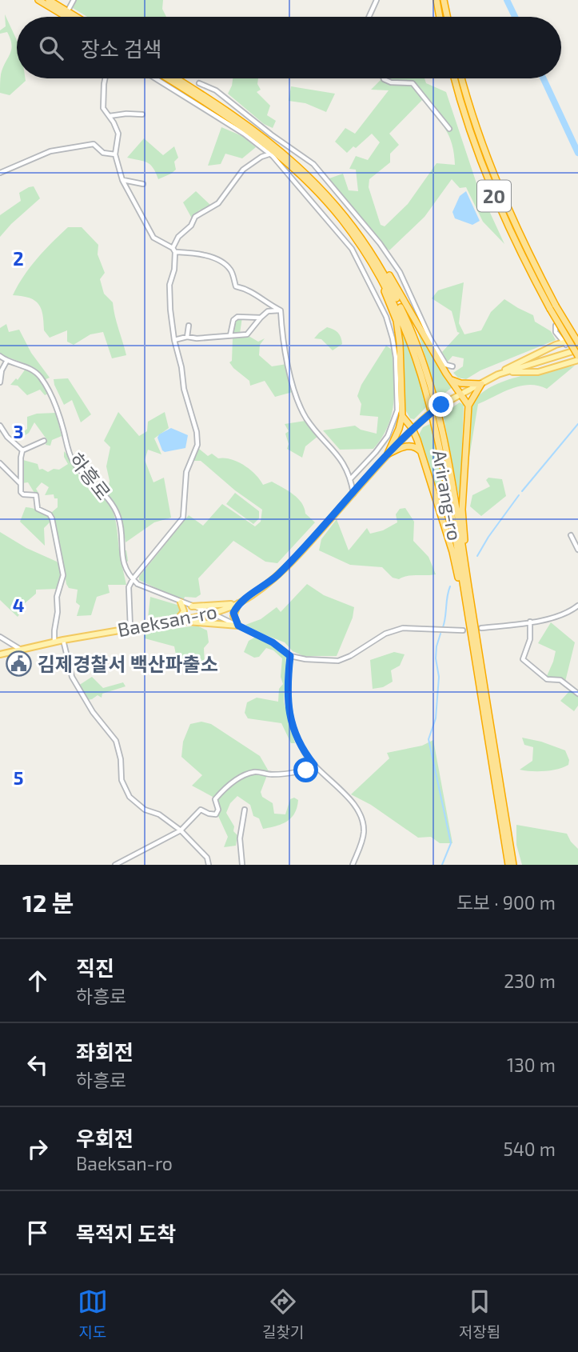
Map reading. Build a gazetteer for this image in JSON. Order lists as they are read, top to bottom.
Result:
{
  "streets": {
    "highway": ["20", "Arirang-ro"],
    "main road": ["Baeksan-ro"],
    "street": ["하흥로"]
  },
  "places": {
    "public building": ["김제경찰서 백산파출소"]
  },
  "page": {
    "search": "장소 검색",
    "heading": ["12 분", "도보 · 900 m"],
    "list": [
      ["직진", "하흥로", "230 m"],
      ["좌회전", "하흥로", "130 m"],
      ["우회전", "Baeksan-ro", "540 m"],
      "목적지 도착"
    ],
    "nav": ["지도", "길찾기", "저장됨"]
  },
  "grid": {
    "rows": [
      "2",
      "3",
      "4",
      "5"
    ]
  }
}
